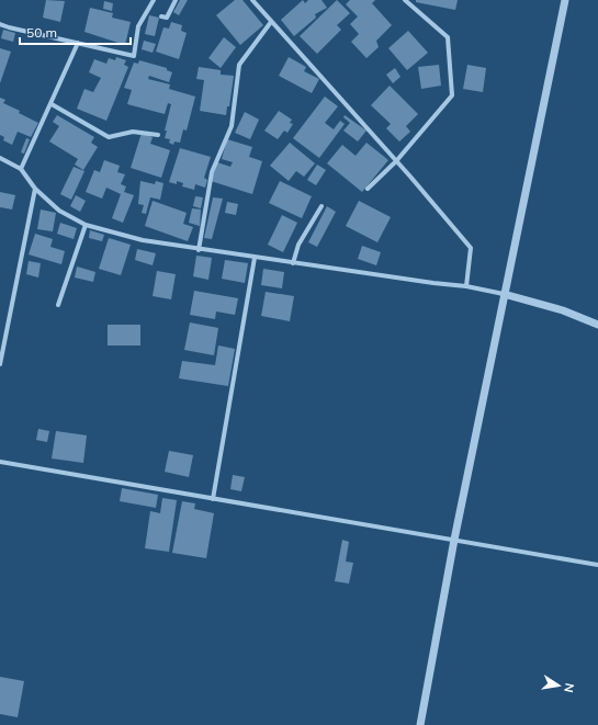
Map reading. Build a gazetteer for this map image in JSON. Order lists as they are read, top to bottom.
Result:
{
  "scale_bar": "50 m",
  "north": "right"
}
